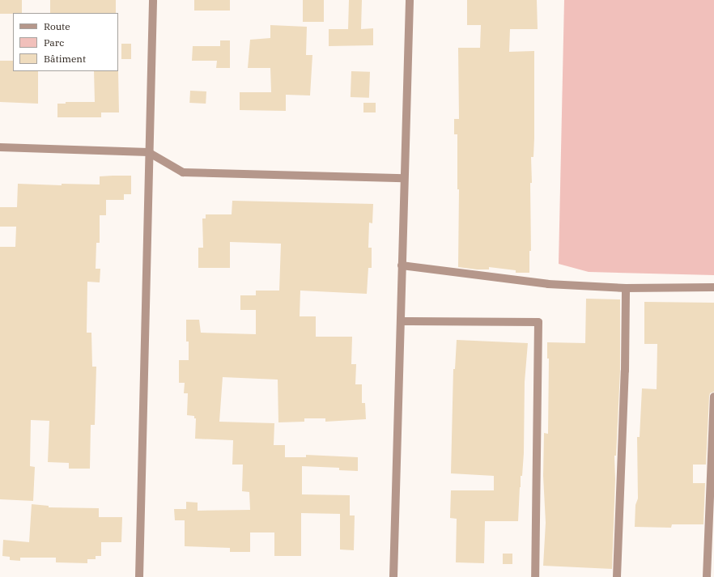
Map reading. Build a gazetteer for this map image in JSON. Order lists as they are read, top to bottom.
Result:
{
  "legend": ["Route", "Parc", "Bâtiment"]
}
